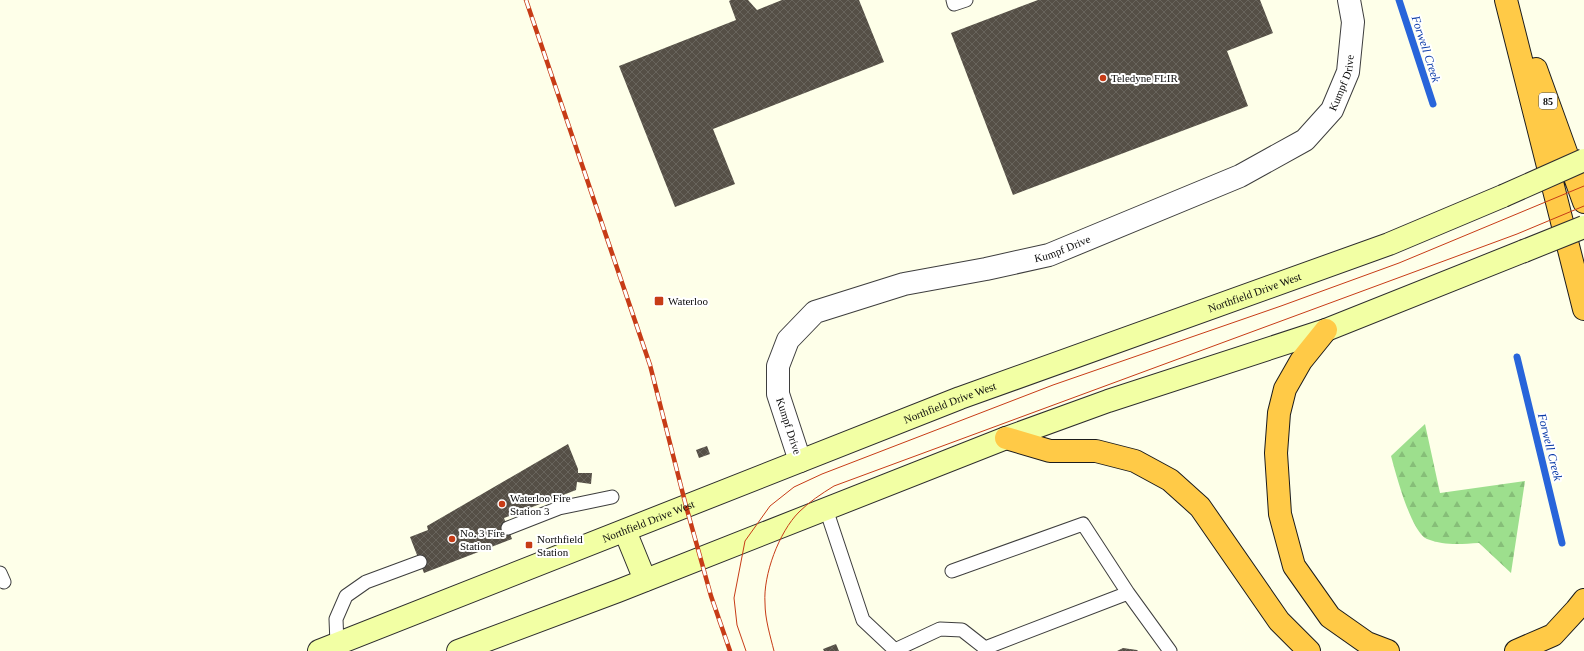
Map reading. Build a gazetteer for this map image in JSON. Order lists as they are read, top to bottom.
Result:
{
  "streets": {
    "highway": ["85"],
    "main road": ["Northfield Drive West"],
    "street": ["Kumpf Drive"]
  },
  "crossings": [
    ["Kumpf Drive", "Northfield Drive West"]
  ],
  "water": ["Forwell Creek"],
  "places": {
    "other": ["Teledyne FLIR", "Waterloo Fire Station 3", "No. 3 Fire Station"],
    "transit": ["Waterloo", "Northfield Station"]
  }
}
